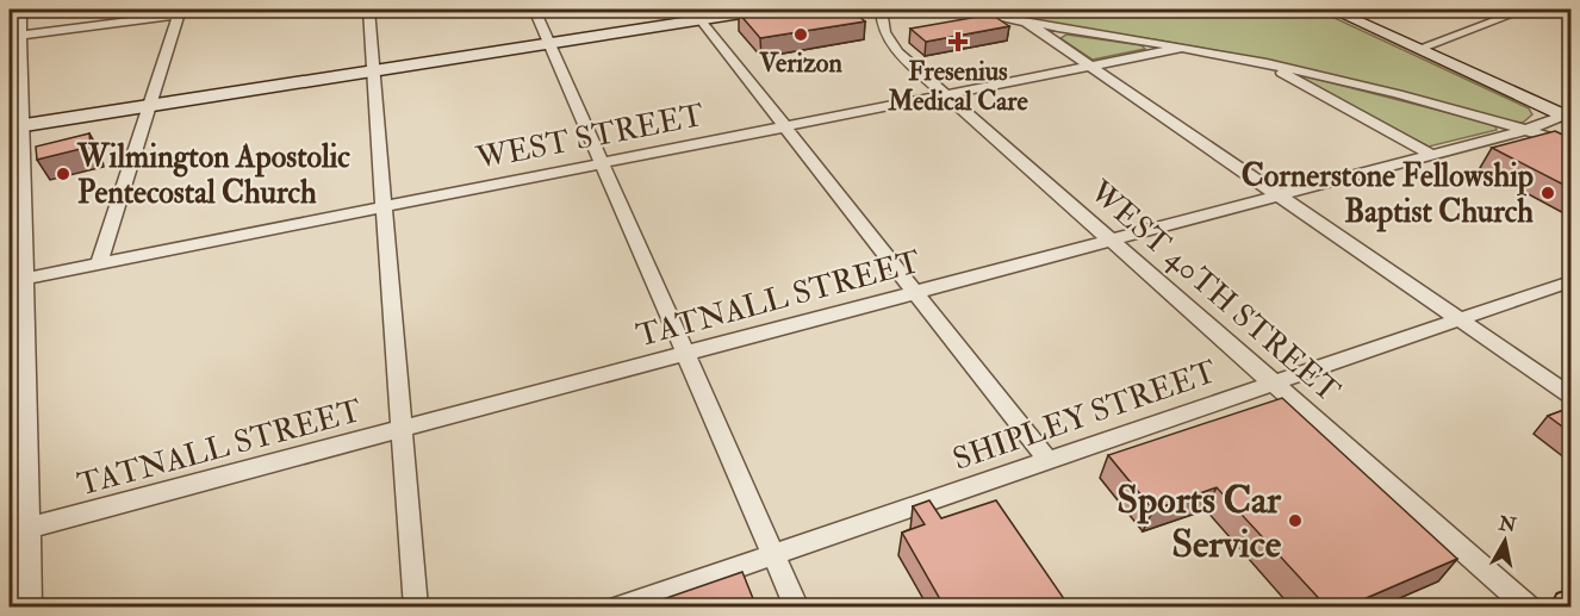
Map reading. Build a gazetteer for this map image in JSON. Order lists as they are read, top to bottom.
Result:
{
  "streets": {
    "street": [
      "WEST STREET",
      "WEST 40TH STREET",
      "TATNALL STREET",
      "SHIPLEY STREET"
    ]
  },
  "crossings": [
    ["WEST STREET", "WEST 40TH STREET"],
    ["WEST 40TH STREET", "TATNALL STREET"],
    ["WEST 40TH STREET", "SHIPLEY STREET"]
  ],
  "places": {
    "other": [
      "Verizon",
      "Wilmington Apostolic Pentecostal Church",
      "Cornerstone Fellowship Baptist Church",
      "Sports Car Service"
    ],
    "health": ["Fresenius Medical Care"]
  },
  "north": "top"
}
